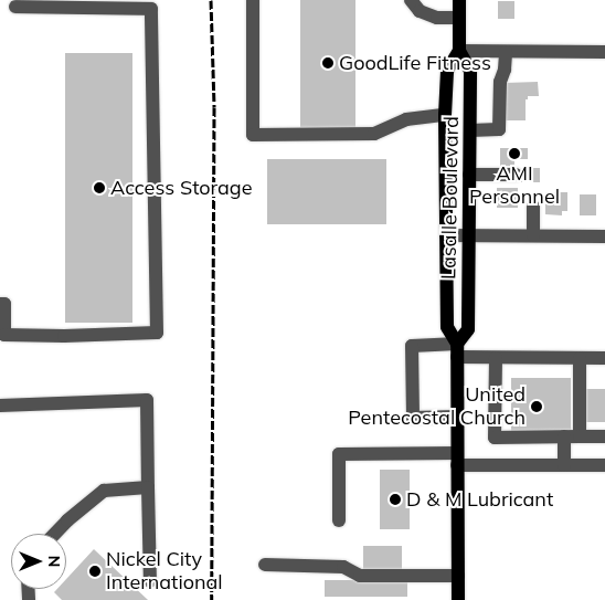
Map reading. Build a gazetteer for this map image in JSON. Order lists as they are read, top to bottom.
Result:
{
  "streets": {
    "main road": ["Lasalle Boulevard"]
  },
  "places": [
    "GoodLife Fitness",
    "AMI Personnel",
    "Access Storage",
    "United Pentecostal Church",
    "D & M Lubricant",
    "Nickel City International"
  ],
  "north": "right"
}
